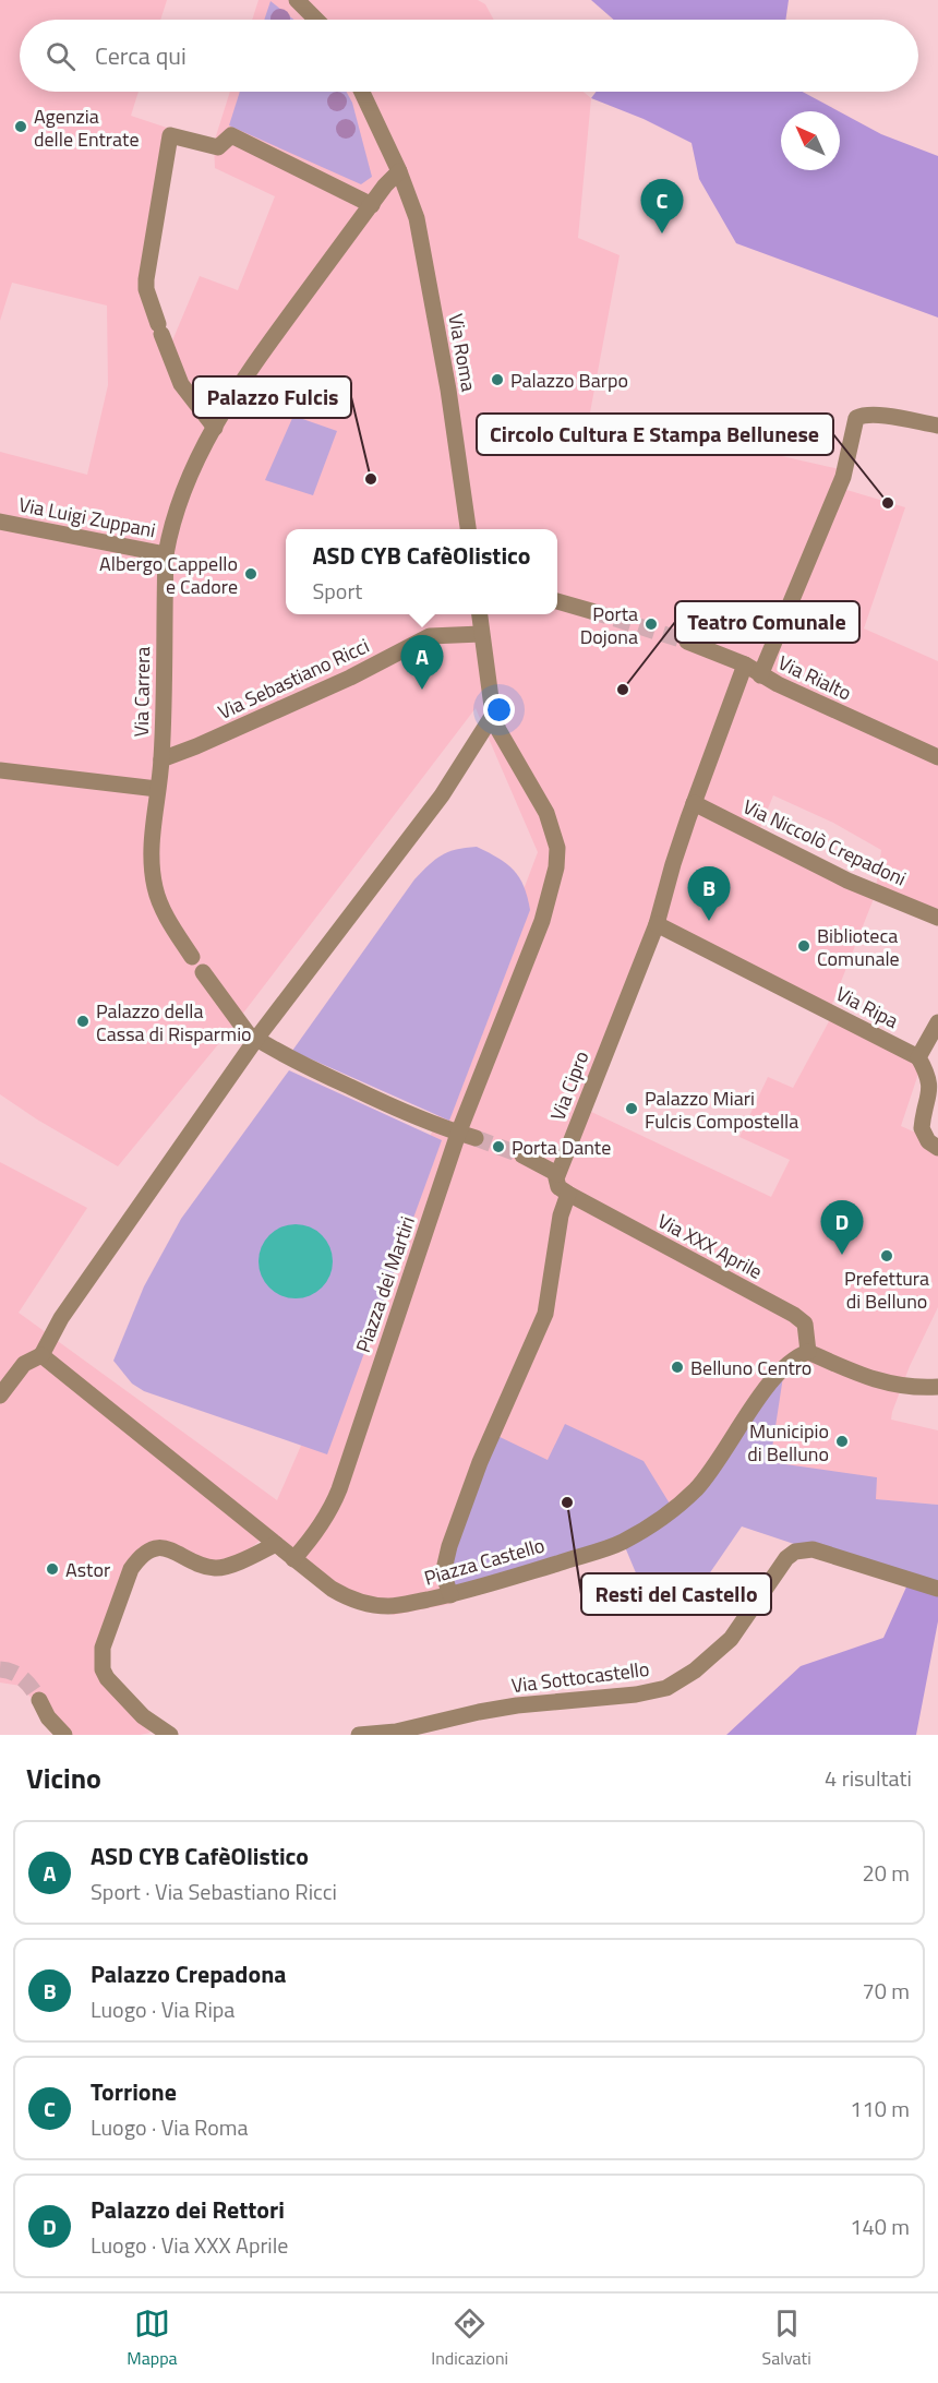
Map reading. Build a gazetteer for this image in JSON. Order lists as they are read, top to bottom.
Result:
{
  "streets": {
    "street": [
      "Via Roma",
      "Via Luigi Zuppani",
      "Via Rialto",
      "Via Sebastiano Ricci",
      "Via Carrera",
      "Via Niccolò Crepadoni",
      "Via Ripa",
      "Via Cipro",
      "Via XXX Aprile",
      "Piazza dei Martiri",
      "Piazza Castello",
      "Via Sottocastello"
    ]
  },
  "crossings": [
    ["Via Roma", "Via Carrera"],
    ["Via Luigi Zuppani", "Via Carrera"],
    ["Via Rialto", "Via Cipro"],
    ["Via Sebastiano Ricci", "Via Carrera"],
    ["Via Sebastiano Ricci", "Piazza dei Martiri"],
    ["Via Niccolò Crepadoni", "Via Cipro"],
    ["Via Ripa", "Via Cipro"],
    ["Via XXX Aprile", "Piazza Castello"],
    ["Piazza dei Martiri", "Piazza Castello"]
  ],
  "places": [
    "Agenzia delle Entrate",
    "Palazzo Barpo",
    "Palazzo Fulcis",
    "Circolo Cultura E Stampa Bellunese",
    "Albergo Cappello e Cadore",
    "Porta Dojona",
    "Teatro Comunale",
    "Biblioteca Comunale",
    "Palazzo della Cassa di Risparmio",
    "Palazzo Miari Fulcis Compostella",
    "Porta Dante",
    "Prefettura di Belluno",
    "Belluno Centro",
    "Municipio di Belluno",
    "Resti del Castello",
    "Astor"
  ],
  "north": "top left",
  "page": {
    "search": "Cerca qui",
    "pins": [
      "C",
      "A",
      "B",
      "D"
    ],
    "popup": ["ASD CYB CafèOlistico", "Sport"],
    "heading": ["Vicino", "4 risultati"],
    "list": [
      {
        "mark": "A",
        "name": "ASD CYB CafèOlistico",
        "note": "Sport · Via Sebastiano Ricci",
        "value": "20 m"
      },
      {
        "mark": "B",
        "name": "Palazzo Crepadona",
        "note": "Luogo · Via Ripa",
        "value": "70 m"
      },
      {
        "mark": "C",
        "name": "Torrione",
        "note": "Luogo · Via Roma",
        "value": "110 m"
      },
      {
        "mark": "D",
        "name": "Palazzo dei Rettori",
        "note": "Luogo · Via XXX Aprile",
        "value": "140 m"
      }
    ],
    "nav": ["Mappa", "Indicazioni", "Salvati"]
  }
}
